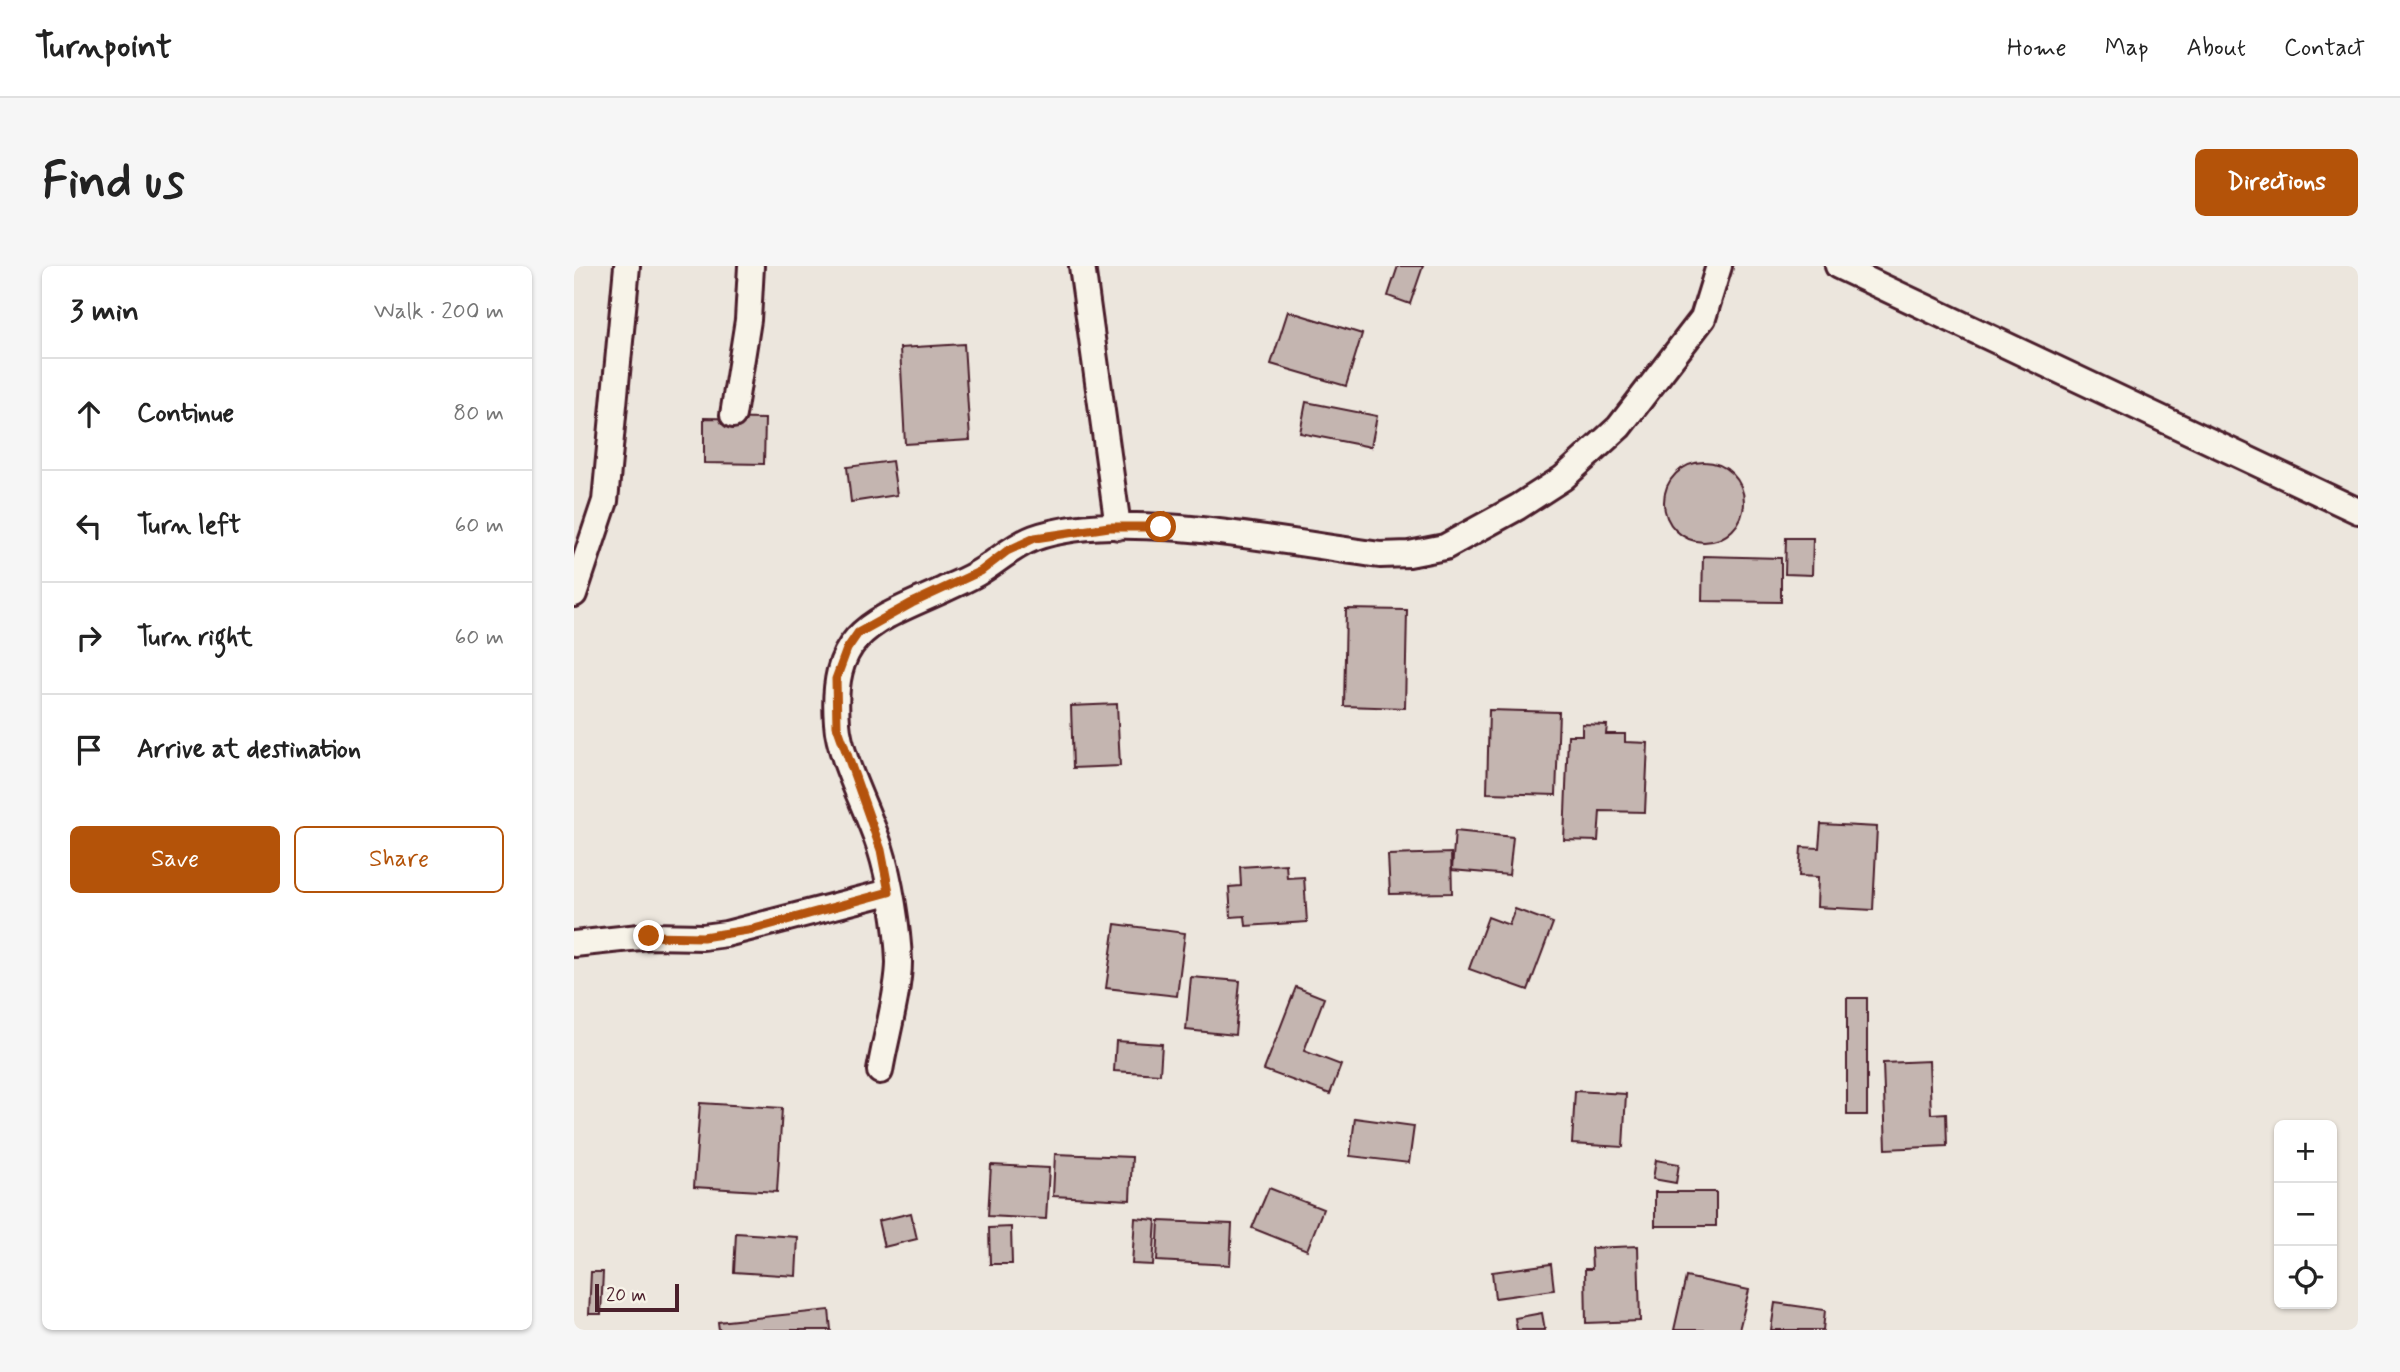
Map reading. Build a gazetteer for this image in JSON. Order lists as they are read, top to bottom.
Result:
{
  "scale_bar": "20 m",
  "page": {
    "header": "Turnpoint",
    "nav": [
      "Home",
      "Map",
      "About",
      "Contact"
    ],
    "buttons": [
      "Directions",
      ["Save", "Share"]
    ],
    "title": "Find us",
    "heading": ["3 min", "Walk · 200 m"],
    "list": [
      ["Continue", "80 m"],
      ["Turn left", "60 m"],
      ["Turn right", "60 m"],
      "Arrive at destination"
    ],
    "map_buttons": ["+", "−"],
    "scale": "20 m"
  }
}
